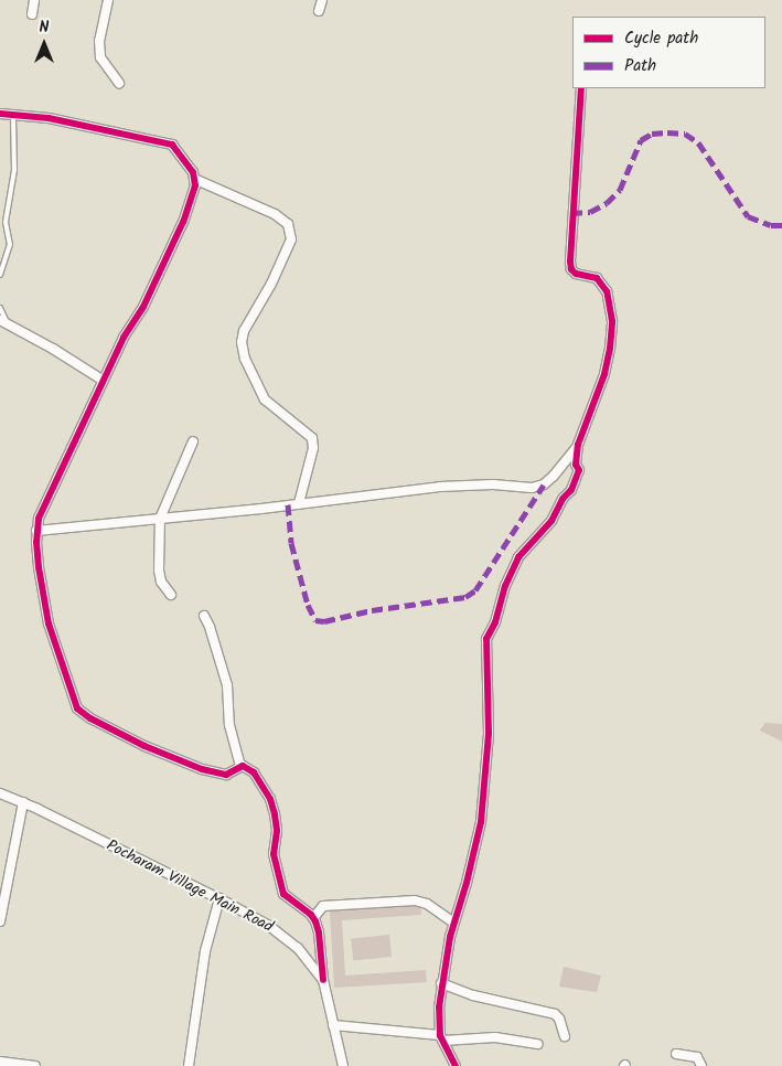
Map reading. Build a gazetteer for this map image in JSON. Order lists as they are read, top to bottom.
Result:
{
  "streets": {
    "street": ["Pocharam Village Main Road"]
  },
  "legend": ["Cycle path", "Path"],
  "north": "top"
}
